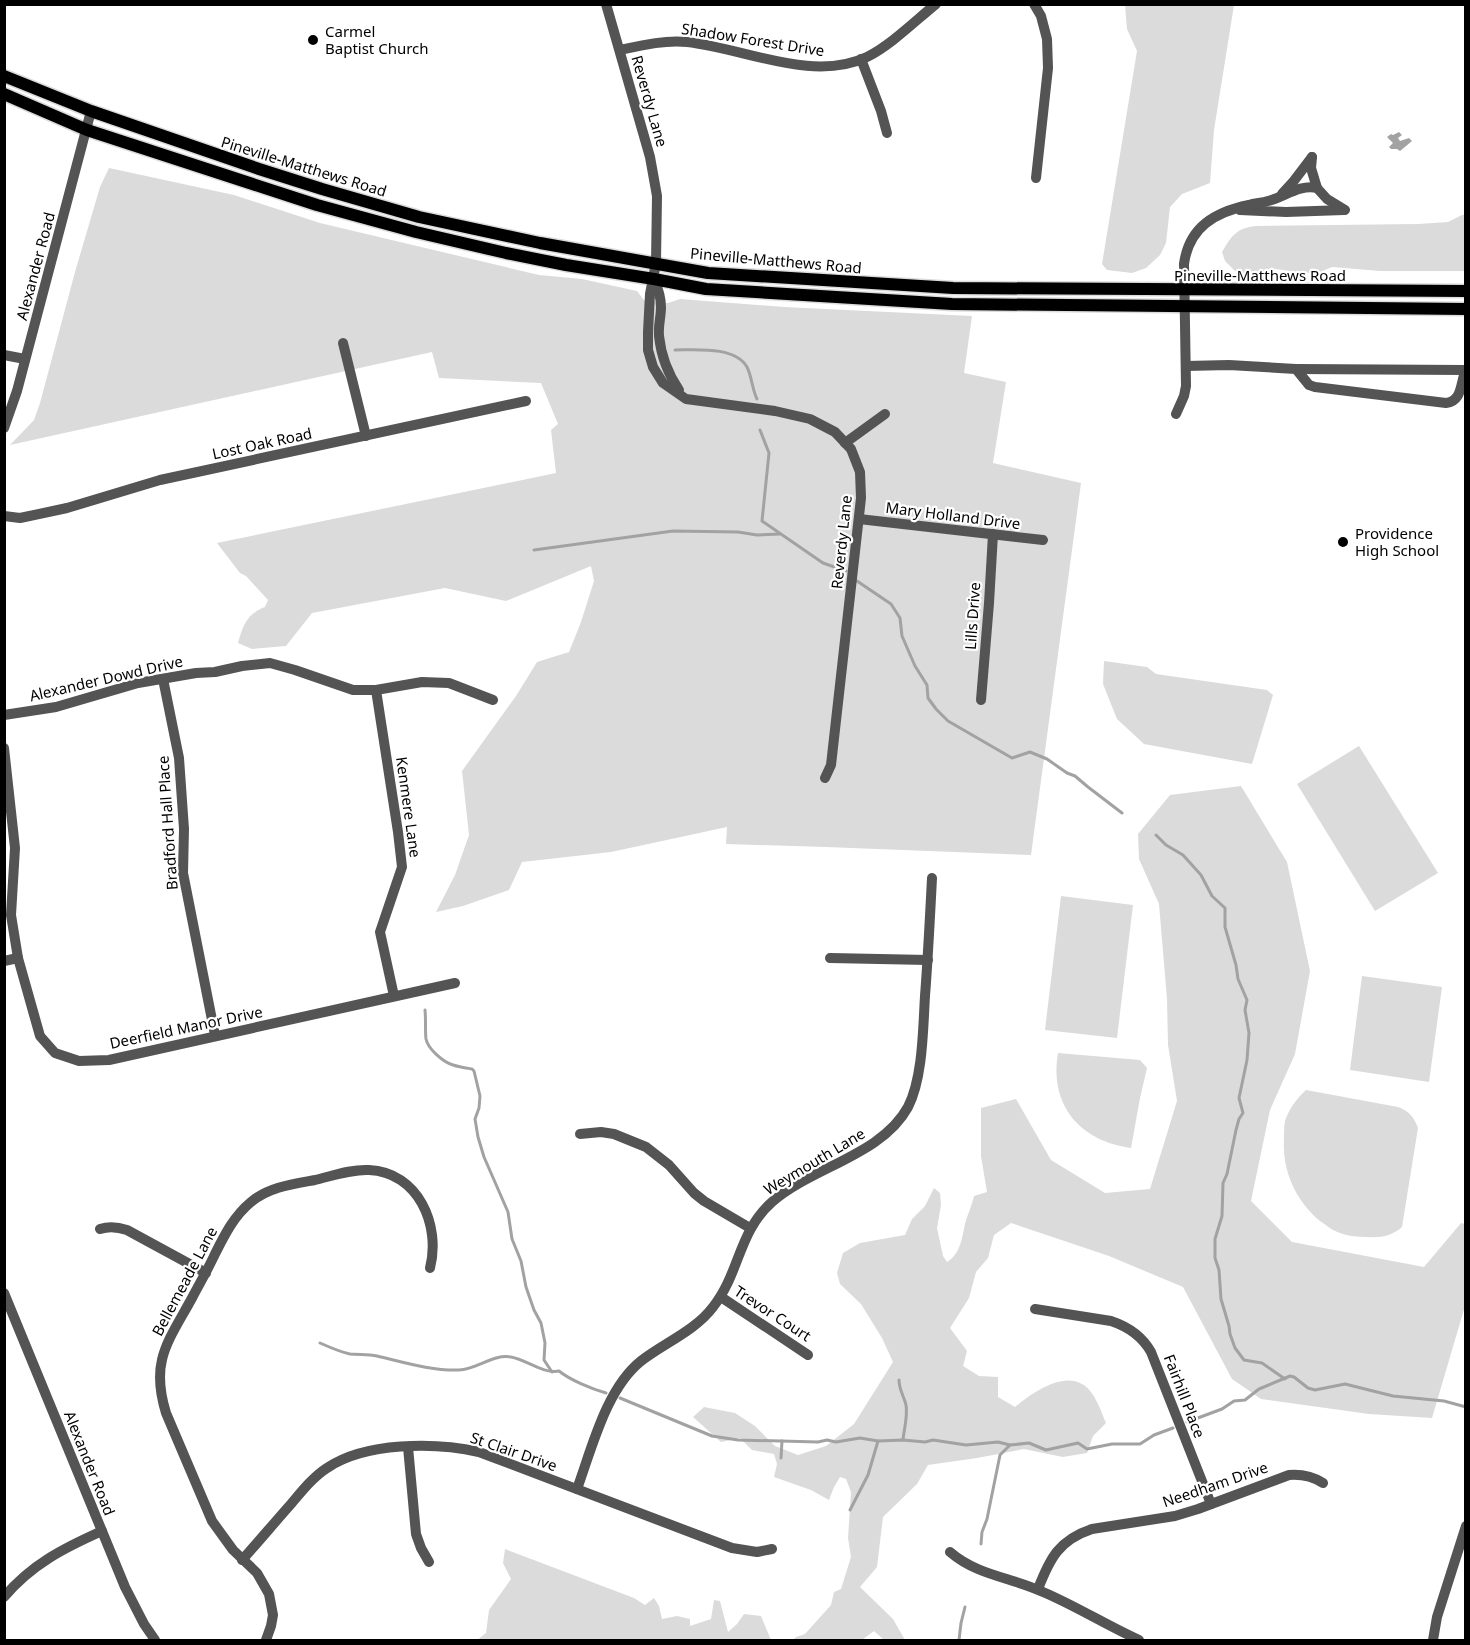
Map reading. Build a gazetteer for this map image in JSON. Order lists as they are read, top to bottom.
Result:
{
  "streets": {
    "main road": ["Pineville-Matthews Road"],
    "street": [
      "Shadow Forest Drive",
      "Reverdy Lane",
      "Alexander Road",
      "Lost Oak Road",
      "Mary Holland Drive",
      "Lills Drive",
      "Alexander Dowd Drive",
      "Kenmere Lane",
      "Bradford Hall Place",
      "Deerfield Manor Drive",
      "Weymouth Lane",
      "Bellemeade Lane",
      "Trevor Court",
      "Fairhill Place",
      "St Clair Drive",
      "Needham Drive"
    ]
  },
  "crossings": [
    ["Shadow Forest Drive", "Reverdy Lane"],
    ["Reverdy Lane", "Pineville-Matthews Road"],
    ["Reverdy Lane", "Mary Holland Drive"],
    ["Pineville-Matthews Road", "Alexander Road"],
    ["Mary Holland Drive", "Lills Drive"],
    ["Alexander Dowd Drive", "Kenmere Lane"],
    ["Alexander Dowd Drive", "Bradford Hall Place"],
    ["Kenmere Lane", "Deerfield Manor Drive"],
    ["Bradford Hall Place", "Deerfield Manor Drive"],
    ["Weymouth Lane", "Trevor Court"],
    ["Weymouth Lane", "St Clair Drive"],
    ["Bellemeade Lane", "St Clair Drive"],
    ["Fairhill Place", "Needham Drive"]
  ],
  "places": ["Carmel Baptist Church", "Providence High School"]
}
